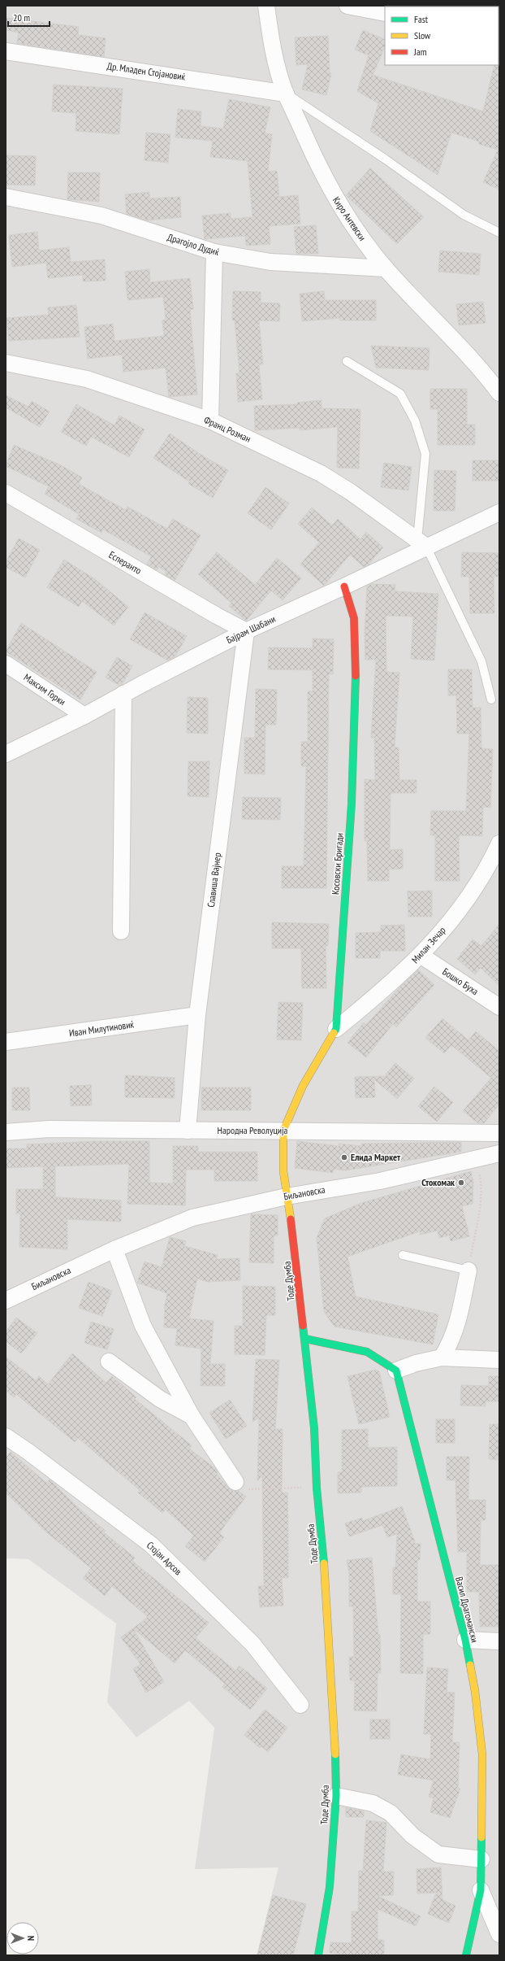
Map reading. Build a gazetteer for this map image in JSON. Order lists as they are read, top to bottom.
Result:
{
  "streets": {
    "street": [
      "Др. Младен Стојановиќ",
      "Киро Антевски",
      "Драгојло Дудиќ",
      "Франц Розман",
      "Есперанто",
      "Бајрам Шабани",
      "Максим Горки",
      "Косовски Бригади",
      "Славиша Вајнер",
      "Милан Зечар",
      "Бошко Буха",
      "Иван Милутиновиќ",
      "Народна Револуција",
      "Биљановска",
      "Тоде Думба",
      "Стојан Арсов",
      "Васил Драгомански"
    ]
  },
  "crossings": [
    ["Др. Младен Стојановиќ", "Киро Антевски"],
    ["Киро Антевски", "Драгојло Дудиќ"],
    ["Франц Розман", "Бајрам Шабани"],
    ["Есперанто", "Бајрам Шабани"],
    ["Есперанто", "Славиша Вајнер"],
    ["Бајрам Шабани", "Максим Горки"],
    ["Бајрам Шабани", "Косовски Бригади"],
    ["Бајрам Шабани", "Славиша Вајнер"],
    ["Косовски Бригади", "Милан Зечар"],
    ["Косовски Бригади", "Народна Револуција"],
    ["Косовски Бригади", "Тоде Думба"],
    ["Славиша Вајнер", "Иван Милутиновиќ"],
    ["Славиша Вајнер", "Народна Револуција"],
    ["Милан Зечар", "Бошко Буха"],
    ["Народна Револуција", "Тоде Думба"],
    ["Биљановска", "Тоде Думба"]
  ],
  "places": ["Елида Маркет", "Стокомак"],
  "legend": ["Fast", "Slow", "Jam"],
  "scale_bar": "20 m",
  "north": "right"
}
